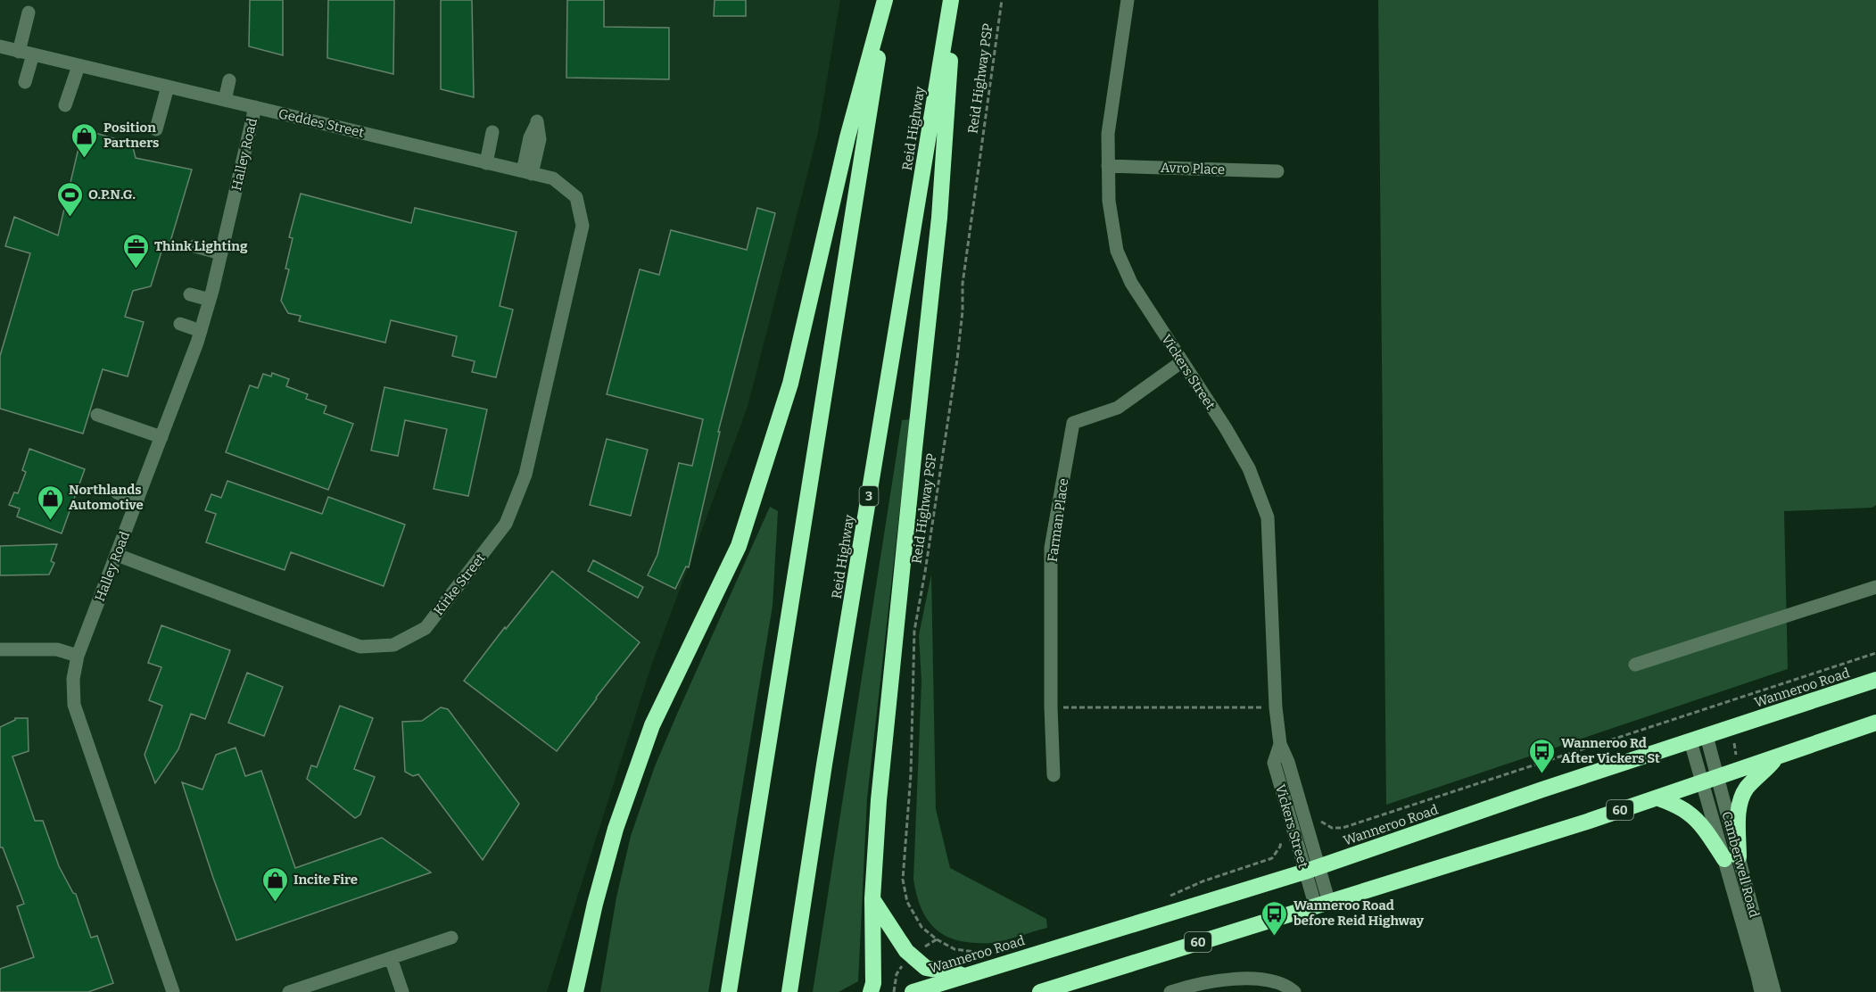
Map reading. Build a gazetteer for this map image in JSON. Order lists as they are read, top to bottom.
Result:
{
  "streets": {
    "highway": [
      "Reid Highway",
      "3",
      "Wanneroo Road",
      "60"
    ],
    "street": [
      "Geddes Street",
      "Halley Road",
      "Avro Place",
      "Vickers Street",
      "Farman Place",
      "Kirke Street",
      "Camberwell Road"
    ],
    "path": ["Reid Highway PSP"]
  },
  "crossings": [
    ["Geddes Street", "Halley Road"],
    ["Geddes Street", "Kirke Street"],
    ["Halley Road", "Kirke Street"],
    ["Avro Place", "Vickers Street"],
    ["Vickers Street", "Farman Place"],
    ["Vickers Street", "Wanneroo Road"],
    ["Vickers Street", "60"],
    ["Wanneroo Road", "Camberwell Road"],
    ["60", "Camberwell Road"]
  ],
  "places": {
    "shop": ["Position Partners", "Northlands Automotive", "Incite Fire"],
    "sports": ["O.P.N.G."],
    "office": ["Think Lighting"],
    "bus stop": ["Wanneroo Rd After Vickers St", "Wanneroo Road before Reid Highway"]
  }
}
